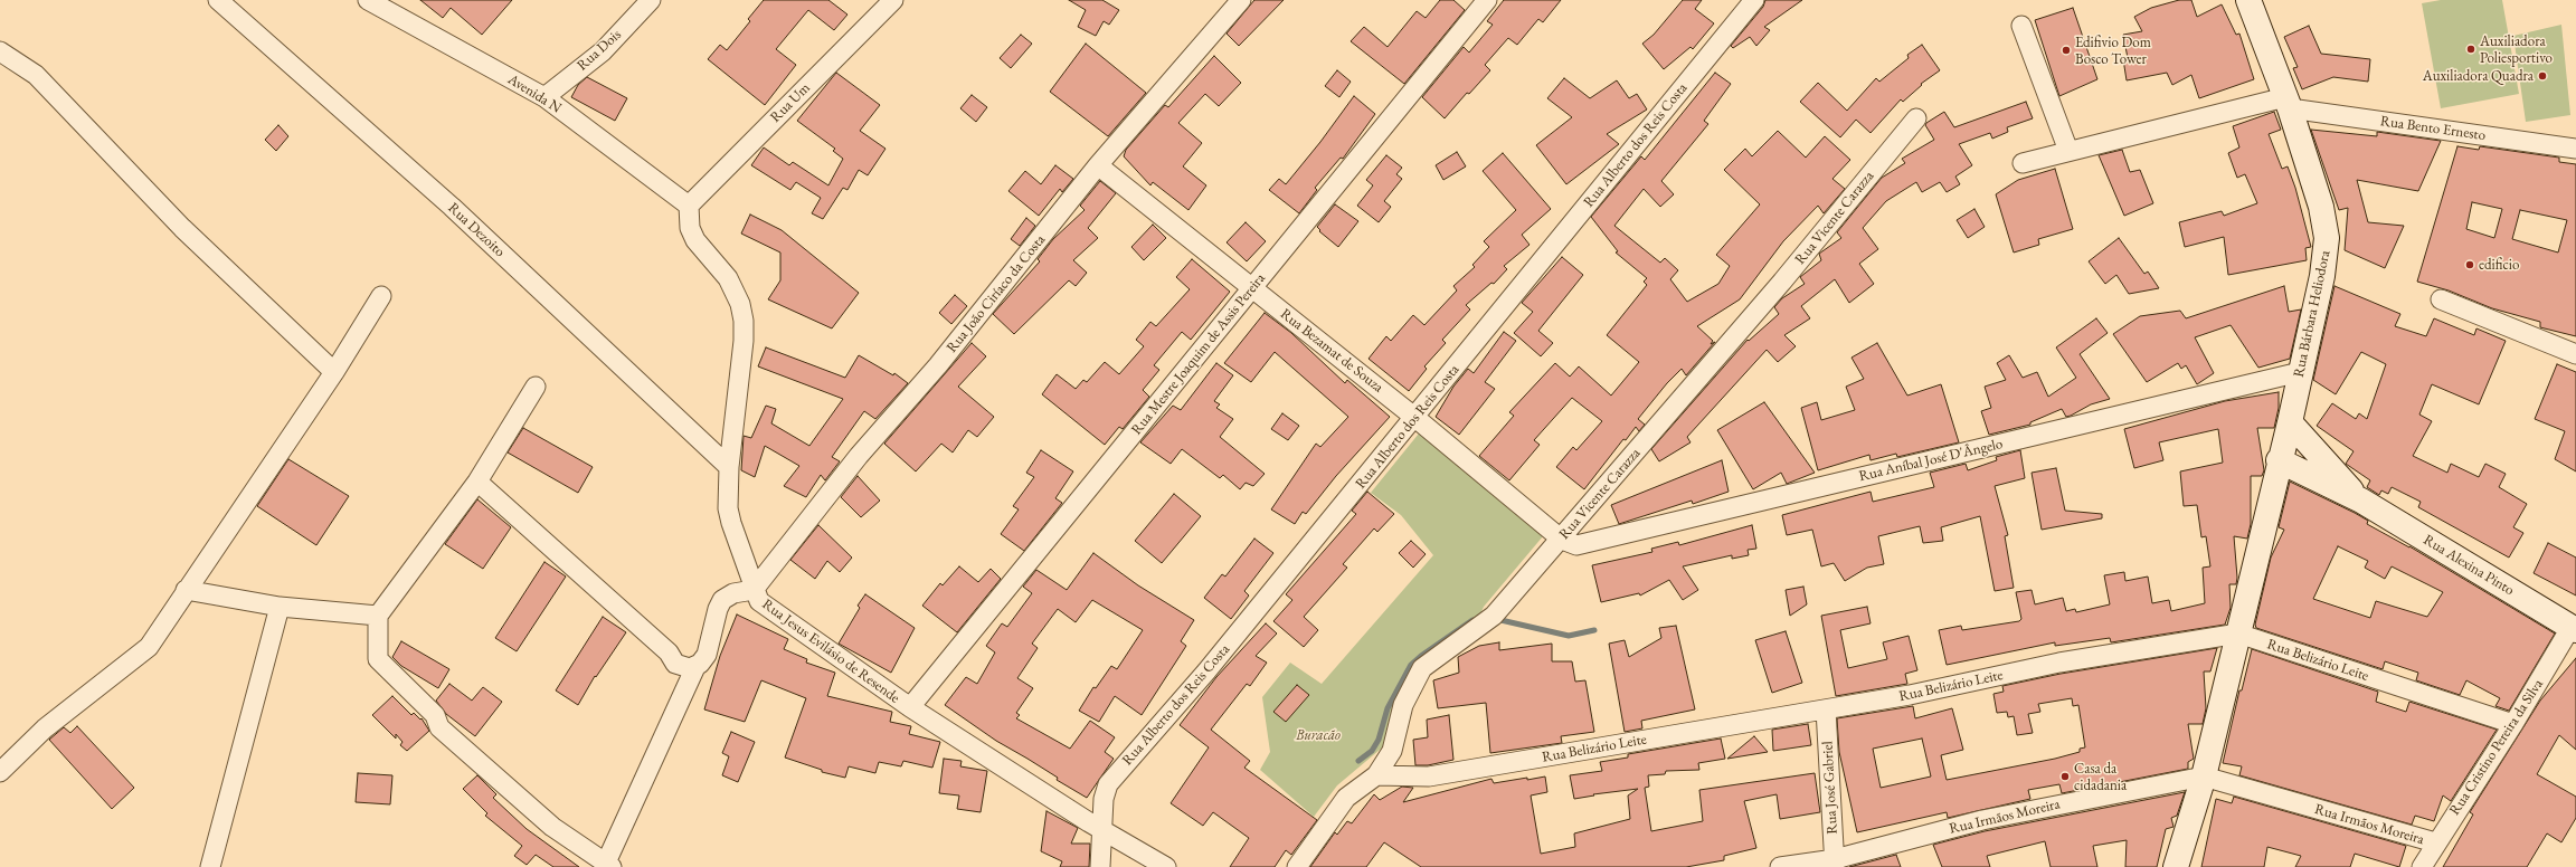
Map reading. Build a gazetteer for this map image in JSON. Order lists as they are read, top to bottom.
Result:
{
  "streets": {
    "street": [
      "Rua Dois",
      "Avenida N",
      "Rua Um",
      "Rua Bento Ernesto",
      "Rua Alberto dos Reis Costa",
      "Rua Vicente Carazza",
      "Rua Dezoito",
      "Rua João Ciríaco da Costa",
      "Rua Bárbara Heliodora",
      "Rua Bezamat de Souza",
      "Rua Mestre Joaquim de Assis Pereira",
      "Rua Aníbal José D'Ângelo",
      "Rua Alexina Pinto",
      "Rua Jesus Evilásio de Resende",
      "Rua Belizário Leite",
      "Rua Cristino Pereira da Silva",
      "Rua José Gabriel",
      "Rua Irmãos Moreira"
    ]
  },
  "crossings": [
    ["Rua Dois", "Avenida N"],
    ["Avenida N", "Rua Um"],
    ["Avenida N", "Rua Jesus Evilásio de Resende"],
    ["Rua Um", "Rua Jesus Evilásio de Resende"],
    ["Rua Bento Ernesto", "Rua Bárbara Heliodora"],
    ["Rua Alberto dos Reis Costa", "Rua Bezamat de Souza"],
    ["Rua Alberto dos Reis Costa", "Rua Jesus Evilásio de Resende"],
    ["Rua Vicente Carazza", "Rua Bezamat de Souza"],
    ["Rua Vicente Carazza", "Rua Aníbal José D'Ângelo"],
    ["Rua Vicente Carazza", "Rua Belizário Leite"],
    ["Rua Dezoito", "Rua Jesus Evilásio de Resende"],
    ["Rua João Ciríaco da Costa", "Rua Bezamat de Souza"],
    ["Rua João Ciríaco da Costa", "Rua Jesus Evilásio de Resende"],
    ["Rua Bárbara Heliodora", "Rua Aníbal José D'Ângelo"],
    ["Rua Bárbara Heliodora", "Rua Alexina Pinto"],
    ["Rua Bárbara Heliodora", "Rua Belizário Leite"],
    ["Rua Bárbara Heliodora", "Rua Irmãos Moreira"],
    ["Rua Bezamat de Souza", "Rua Mestre Joaquim de Assis Pereira"],
    ["Rua Bezamat de Souza", "Rua Aníbal José D'Ângelo"],
    ["Rua Mestre Joaquim de Assis Pereira", "Rua Jesus Evilásio de Resende"],
    ["Rua Alexina Pinto", "Rua Cristino Pereira da Silva"],
    ["Rua Belizário Leite", "Rua Cristino Pereira da Silva"],
    ["Rua Belizário Leite", "Rua José Gabriel"],
    ["Rua Cristino Pereira da Silva", "Rua Irmãos Moreira"],
    ["Rua José Gabriel", "Rua Irmãos Moreira"]
  ],
  "parks": ["Buracão"],
  "places": [
    "Auxiliadora Poliesportivo",
    "Edifivio Dom Bosco Tower",
    "Auxiliadora Quadra",
    "edificio",
    "Casa da cidadania"
  ]
}
